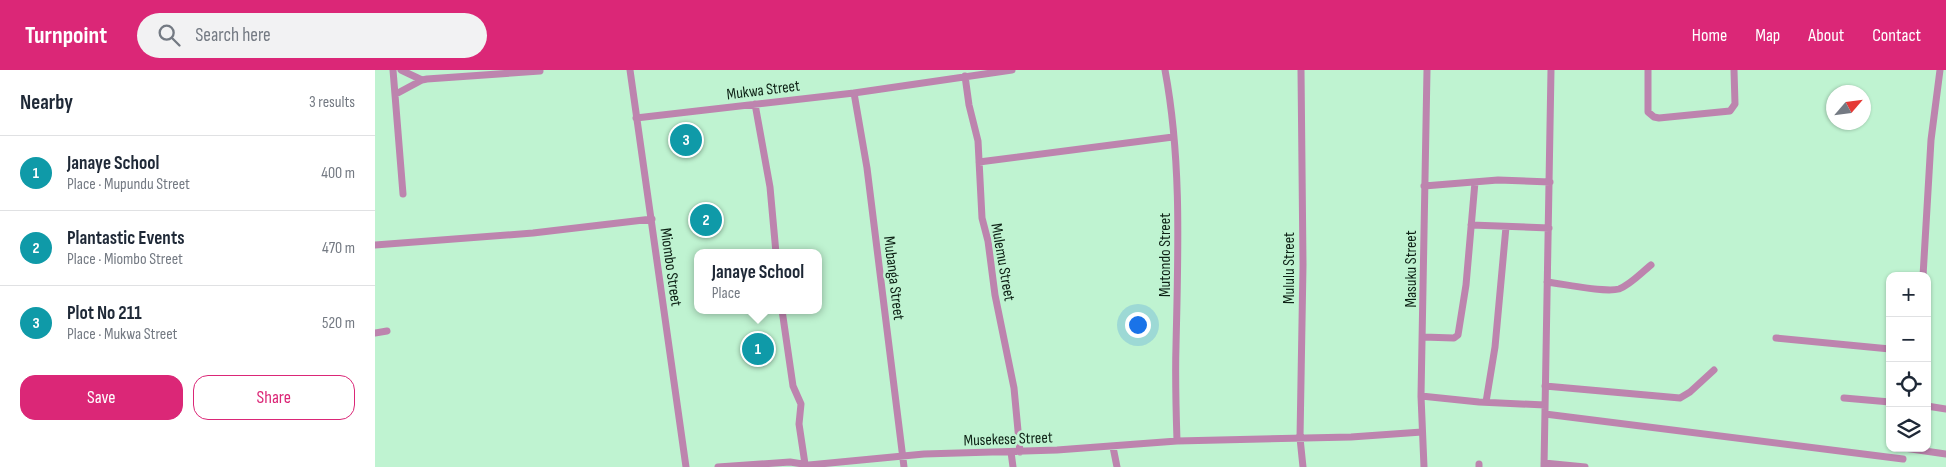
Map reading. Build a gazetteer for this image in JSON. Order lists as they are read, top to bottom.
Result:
{
  "streets": {
    "street": [
      "Mukwa Street",
      "Mutondo Street",
      "Mulemu Street",
      "Miombo Street",
      "Mululu Street",
      "Masuku Street",
      "Mubanga Street",
      "Musekese Street"
    ]
  },
  "crossings": [
    ["Mukwa Street", "Mulemu Street"],
    ["Mukwa Street", "Miombo Street"],
    ["Mukwa Street", "Mubanga Street"],
    ["Mutondo Street", "Musekese Street"],
    ["Mulemu Street", "Musekese Street"],
    ["Mululu Street", "Musekese Street"],
    ["Masuku Street", "Musekese Street"],
    ["Mubanga Street", "Musekese Street"]
  ],
  "north": "top right",
  "page": {
    "header": "Turnpoint",
    "search": "Search here",
    "nav": [
      "Home",
      "Map",
      "About",
      "Contact"
    ],
    "heading": ["Nearby", "3 results"],
    "pins": ["3", "2", "1"],
    "list": [
      {
        "mark": "1",
        "name": "Janaye School",
        "note": "Place · Mupundu Street",
        "value": "400 m"
      },
      {
        "mark": "2",
        "name": "Plantastic Events",
        "note": "Place · Miombo Street",
        "value": "470 m"
      },
      {
        "mark": "3",
        "name": "Plot No 211",
        "note": "Place · Mukwa Street",
        "value": "520 m"
      }
    ],
    "popup": ["Janaye School", "Place"],
    "map_buttons": ["+", "−"],
    "buttons": ["Save", "Share"]
  }
}
